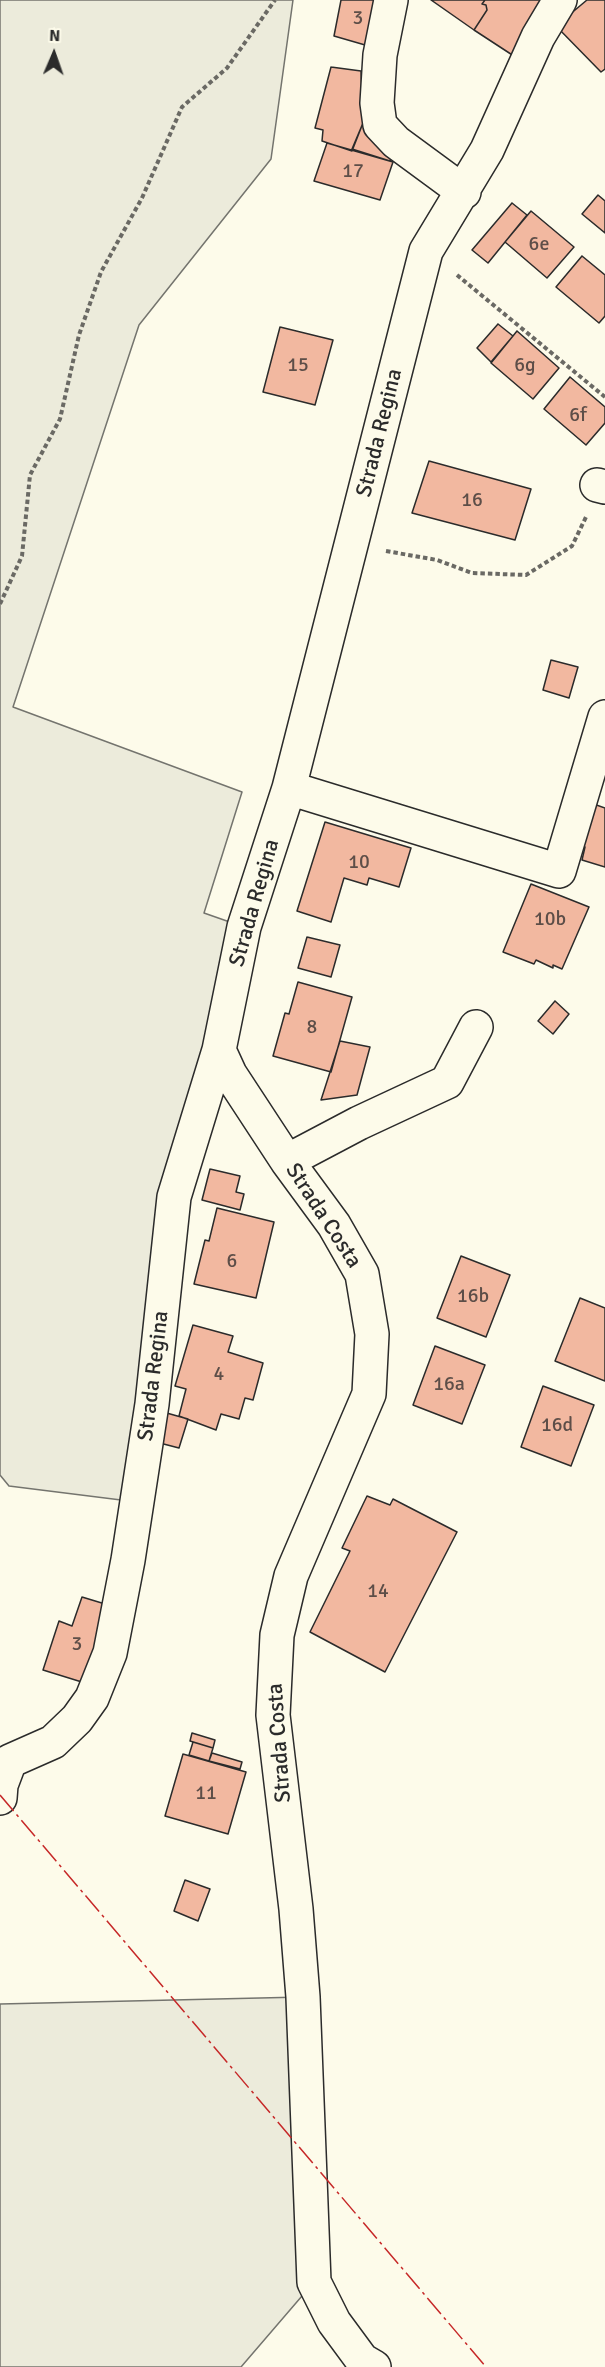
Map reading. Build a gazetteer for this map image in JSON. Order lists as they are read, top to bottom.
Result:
{
  "streets": {
    "street": ["Strada Regina", "Strada Costa"]
  },
  "crossings": [
    ["Strada Regina", "Strada Costa"]
  ],
  "house_numbers": [
    "3",
    "17",
    "6e",
    "15",
    "6g",
    "6f",
    "16",
    "10",
    "10b",
    "8",
    "6",
    "16b",
    "4",
    "16a",
    "16d",
    "14",
    "3",
    "11"
  ],
  "north": "top"
}
